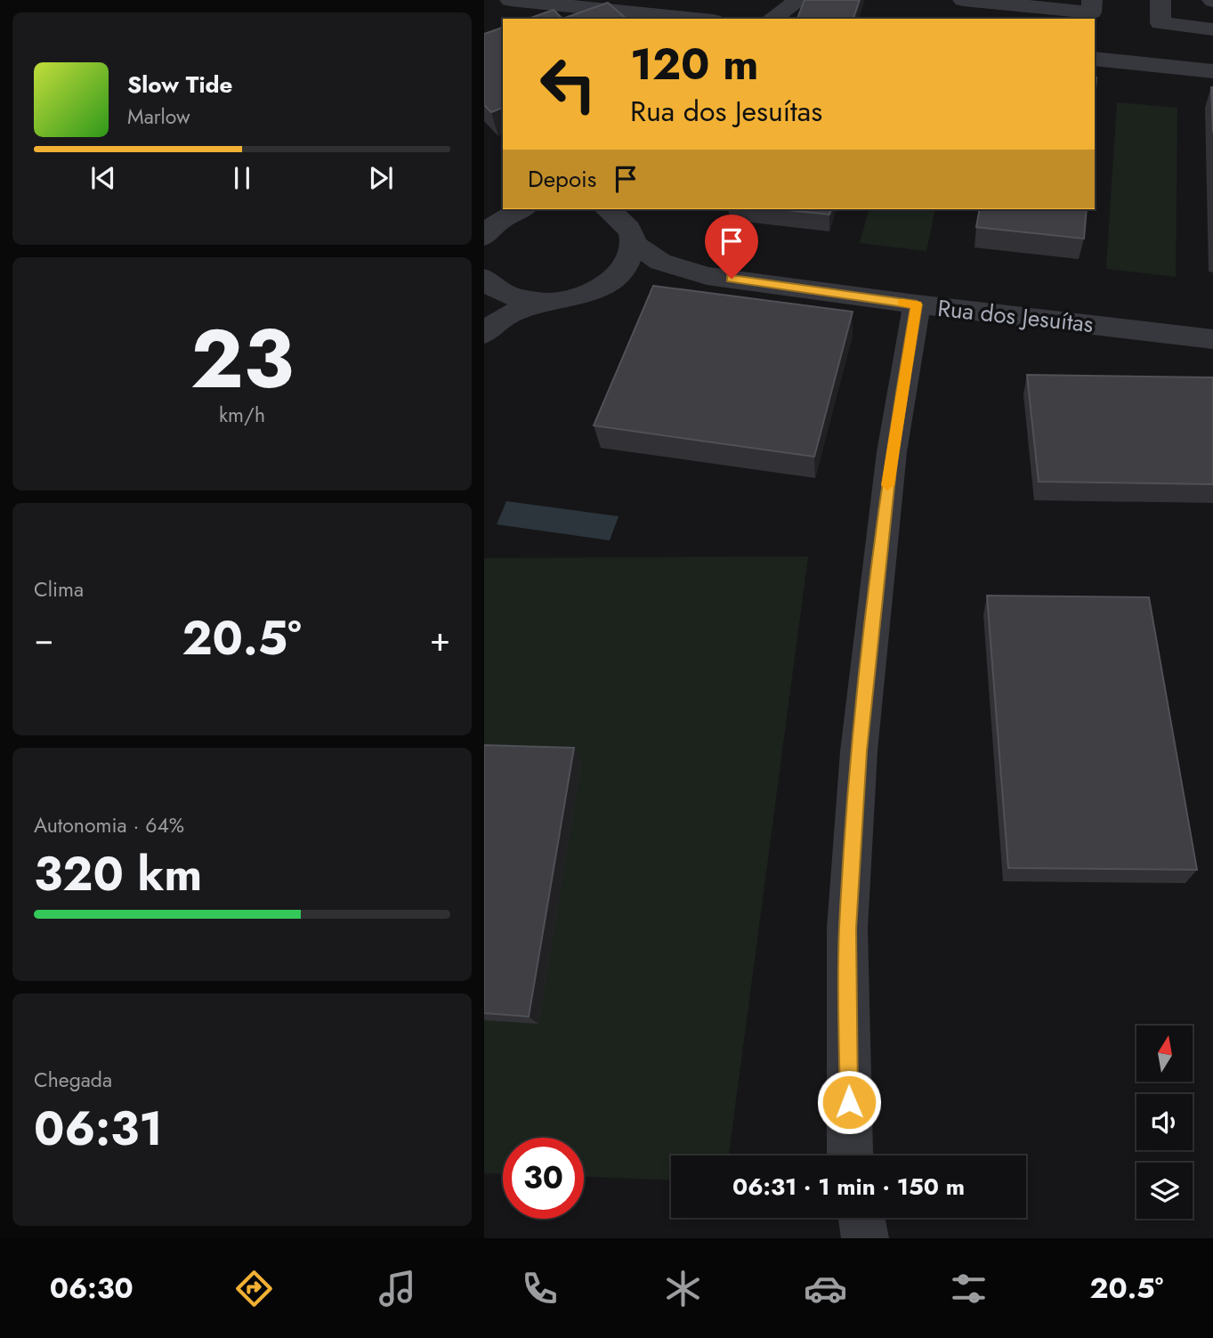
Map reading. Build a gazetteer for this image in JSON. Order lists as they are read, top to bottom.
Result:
{
  "streets": {
    "street": ["Rua dos Jesuítas"]
  },
  "north": "top",
  "page": {
    "turn": ["120 m", "Rua dos Jesuítas"],
    "song": ["Slow Tide", "Marlow"],
    "then": "Depois",
    "tile": [
      ["23", "km/h"],
      "Clima",
      ["Autonomia · 64%", "320 km"],
      ["Chegada", "06:31"]
    ],
    "heat": ["−", "20.5°", "+"],
    "limit": "30",
    "trip": "06:31 · 1 min · 150 m",
    "tabs": ["06:30", "20.5°"]
  }
}
